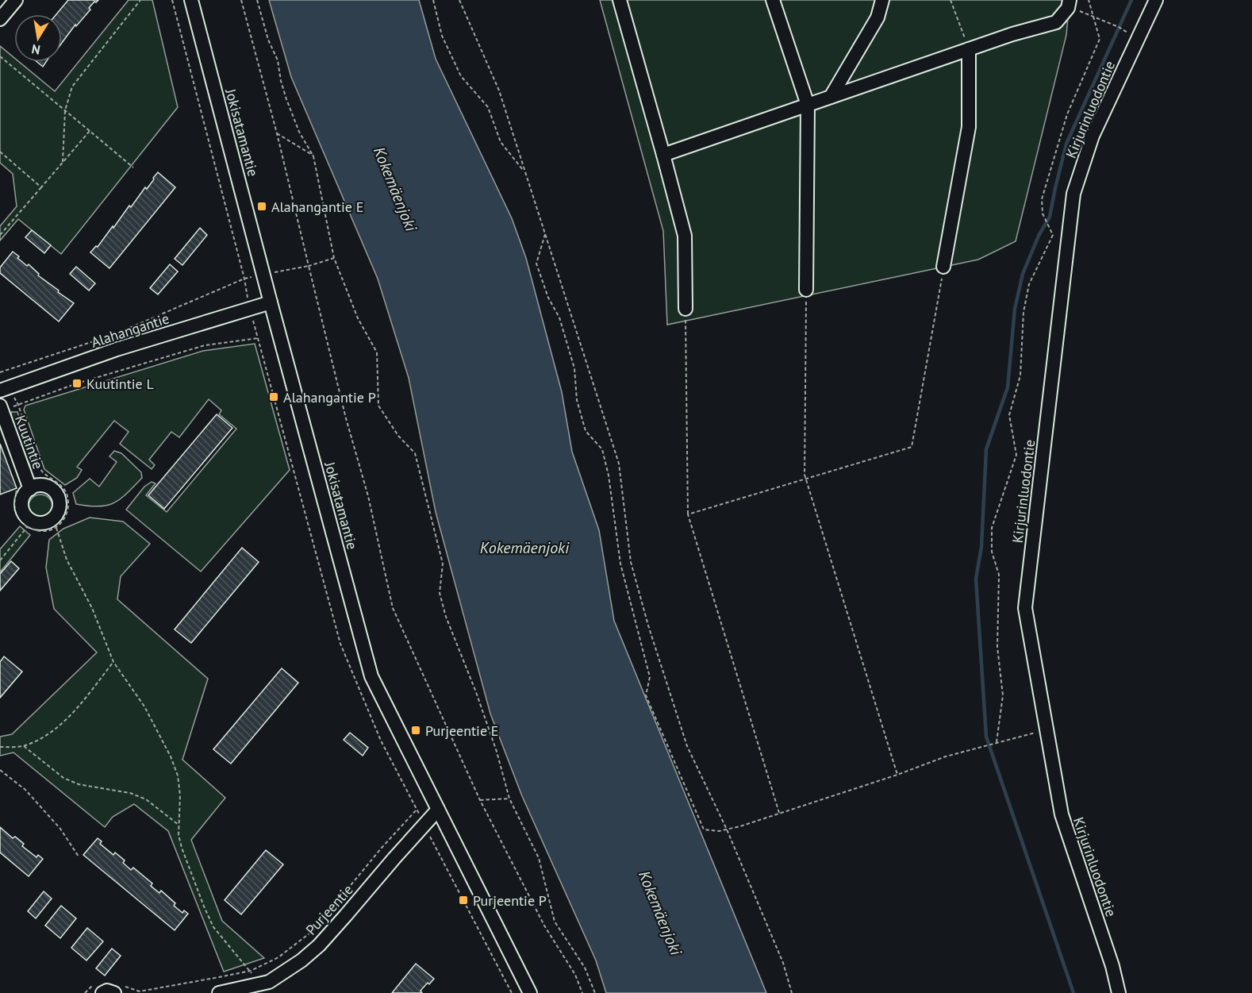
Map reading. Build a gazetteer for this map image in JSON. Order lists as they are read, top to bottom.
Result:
{
  "streets": {
    "street": [
      "Kirjurinluodontie",
      "Jokisatamantie",
      "Alahangantie",
      "Kuutintie",
      "Purjeentie"
    ]
  },
  "crossings": [
    ["Jokisatamantie", "Alahangantie"],
    ["Jokisatamantie", "Purjeentie"]
  ],
  "water": ["Kokemäenjoki"],
  "places": {
    "transit": [
      "Alahangantie E",
      "Kuutintie L",
      "Alahangantie P",
      "Purjeentie E",
      "Purjeentie P"
    ]
  },
  "north": "bottom"
}
